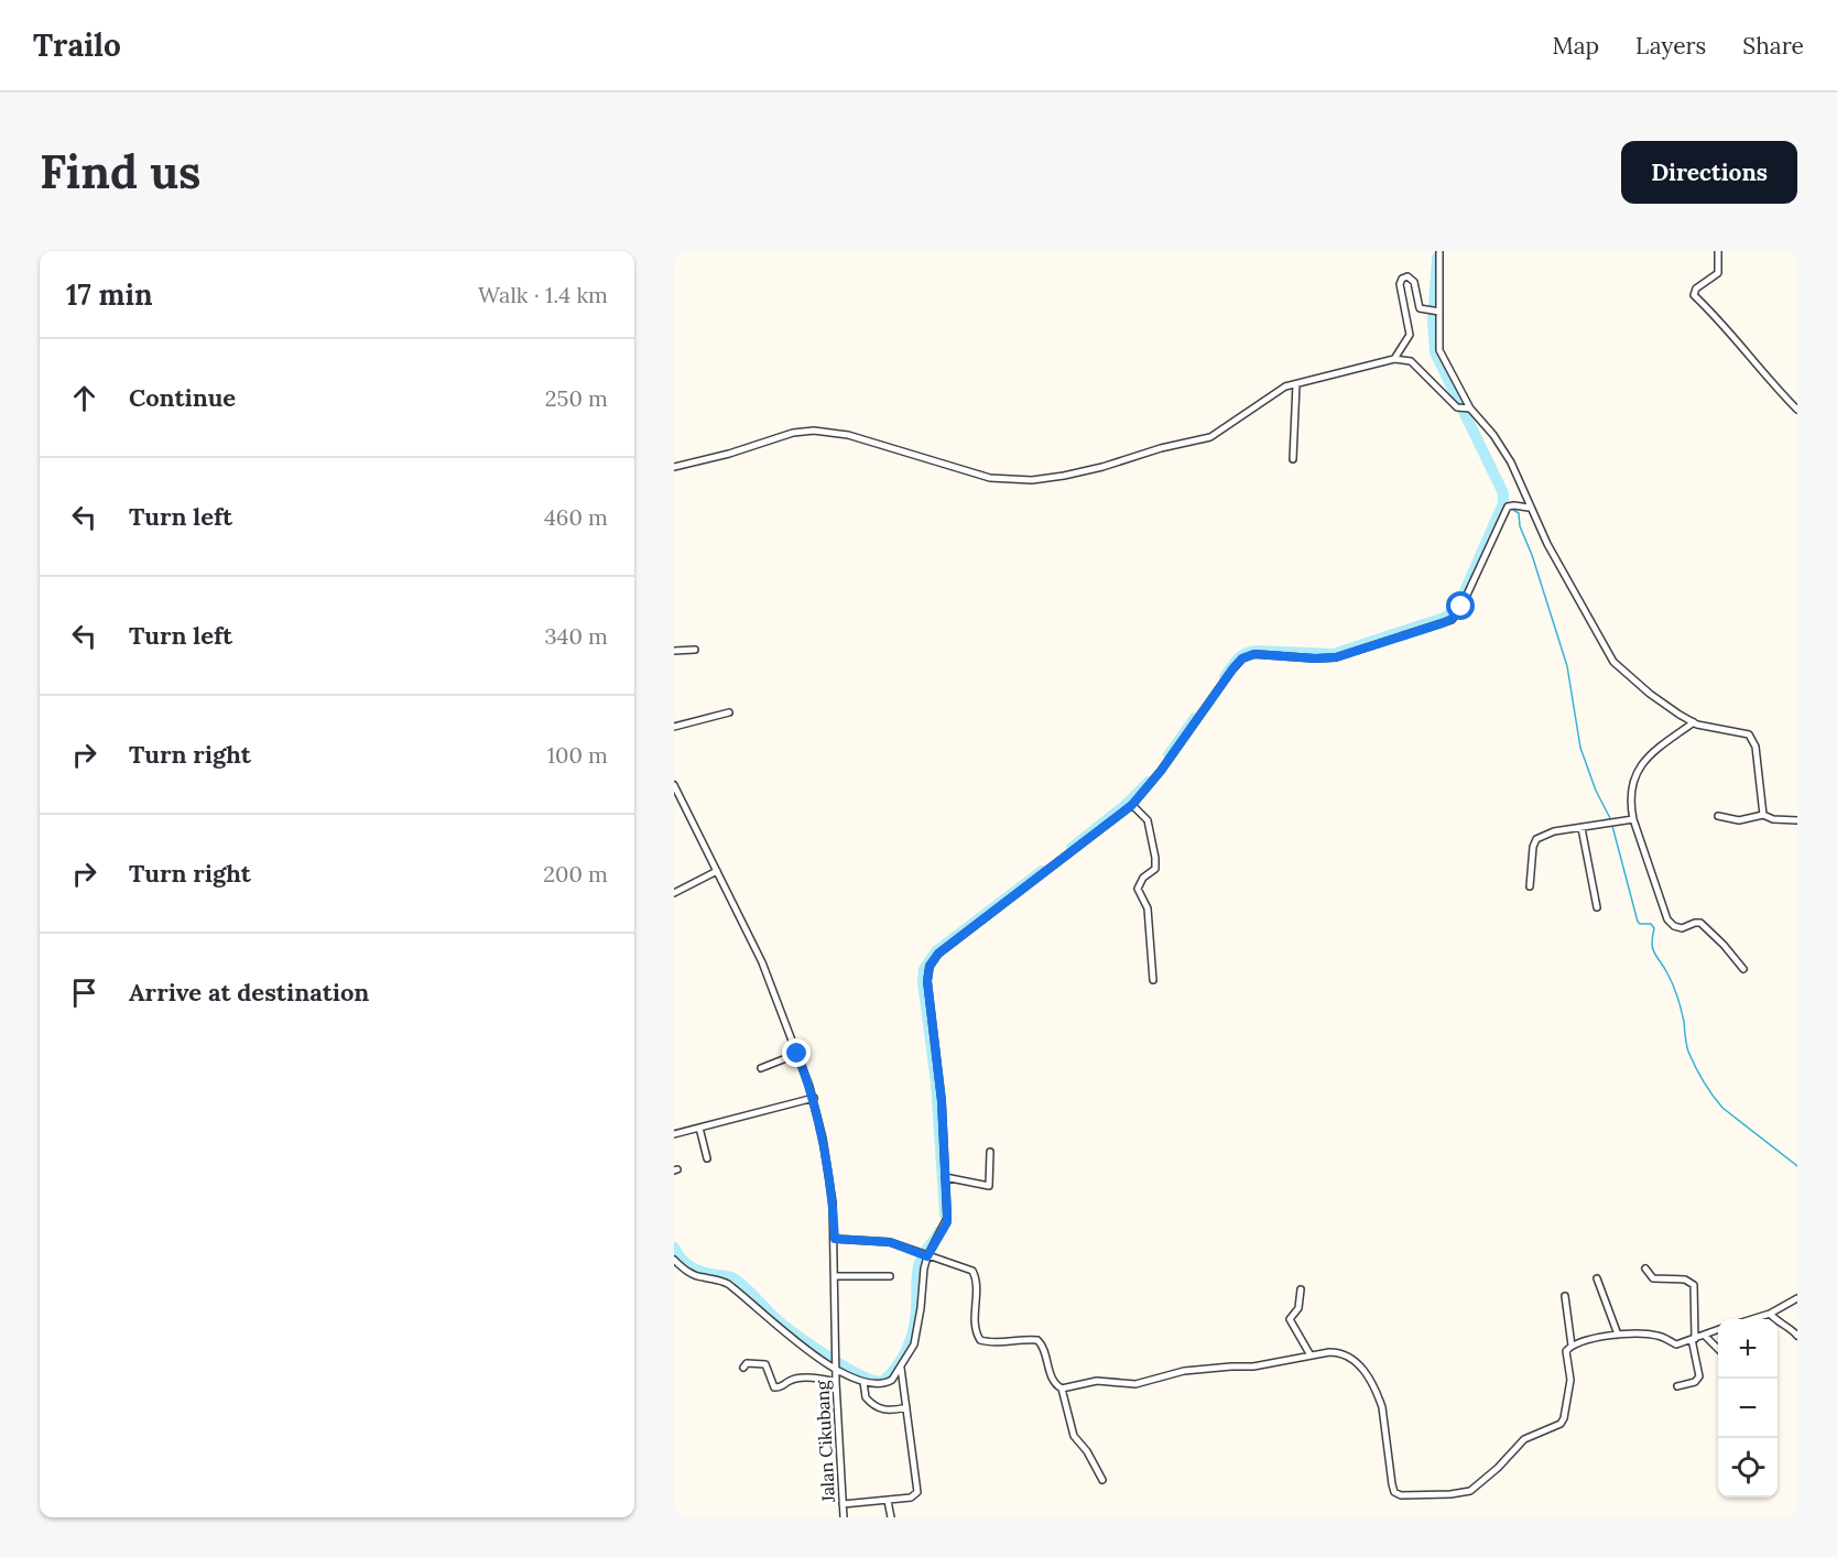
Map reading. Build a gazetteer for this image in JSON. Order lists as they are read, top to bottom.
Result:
{
  "streets": {
    "street": ["Jalan Cikubang"]
  },
  "page": {
    "header": "Trailo",
    "nav": ["Map", "Layers", "Share"],
    "buttons": "Directions",
    "title": "Find us",
    "heading": ["17 min", "Walk · 1.4 km"],
    "list": [
      ["Continue", "250 m"],
      ["Turn left", "460 m"],
      ["Turn left", "340 m"],
      ["Turn right", "100 m"],
      ["Turn right", "200 m"],
      "Arrive at destination"
    ],
    "map_buttons": ["+", "−"]
  }
}
